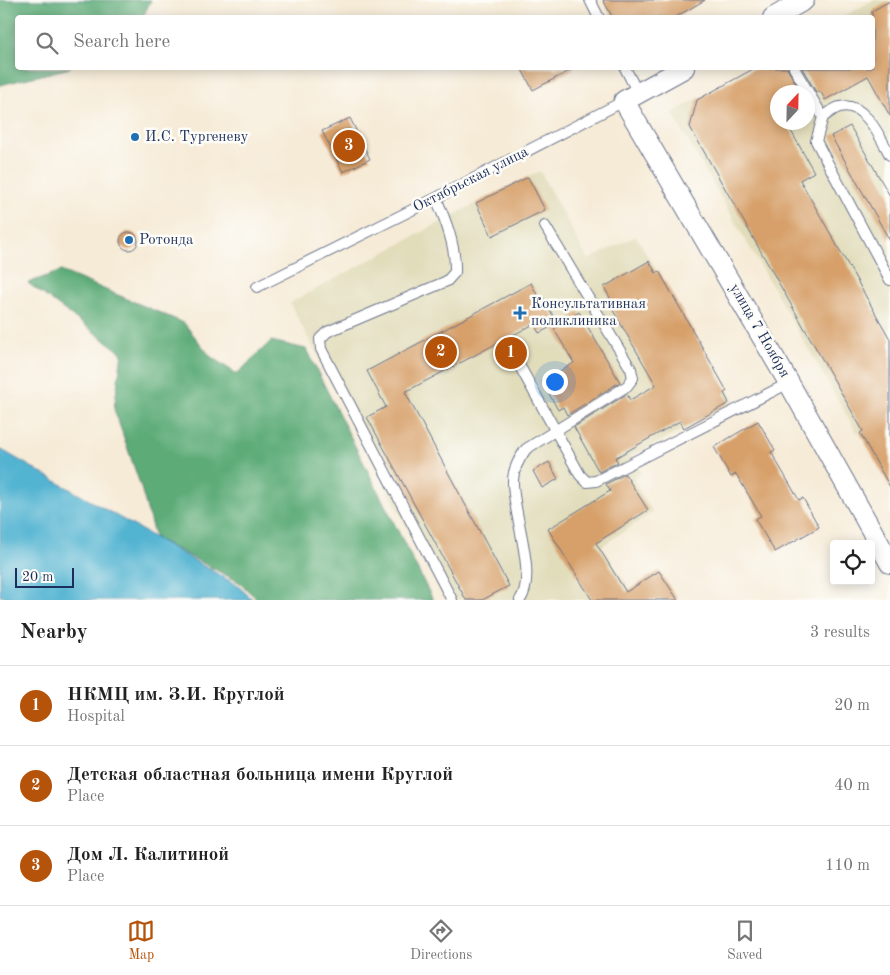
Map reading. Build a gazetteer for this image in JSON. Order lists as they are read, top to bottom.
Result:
{
  "streets": {
    "street": ["Октябрьская улица", "улица 7 Ноября"]
  },
  "crossings": [
    ["Октябрьская улица", "улица 7 Ноября"]
  ],
  "places": {
    "other": ["И.С. Тургеневу", "Ротонда"],
    "health": ["Консультативная поликлиника"]
  },
  "scale_bar": "20 m",
  "north": "top",
  "page": {
    "search": "Search here",
    "pins": ["3", "2", "1"],
    "scale": "20 m",
    "heading": ["Nearby", "3 results"],
    "list": [
      {
        "mark": "1",
        "name": "НКМЦ им. З.И. Круглой",
        "note": "Hospital",
        "value": "20 m"
      },
      {
        "mark": "2",
        "name": "Детская областная больница имени Круглой",
        "note": "Place",
        "value": "40 m"
      },
      {
        "mark": "3",
        "name": "Дом Л. Калитиной",
        "note": "Place",
        "value": "110 m"
      }
    ],
    "nav": ["Map", "Directions", "Saved"]
  }
}
